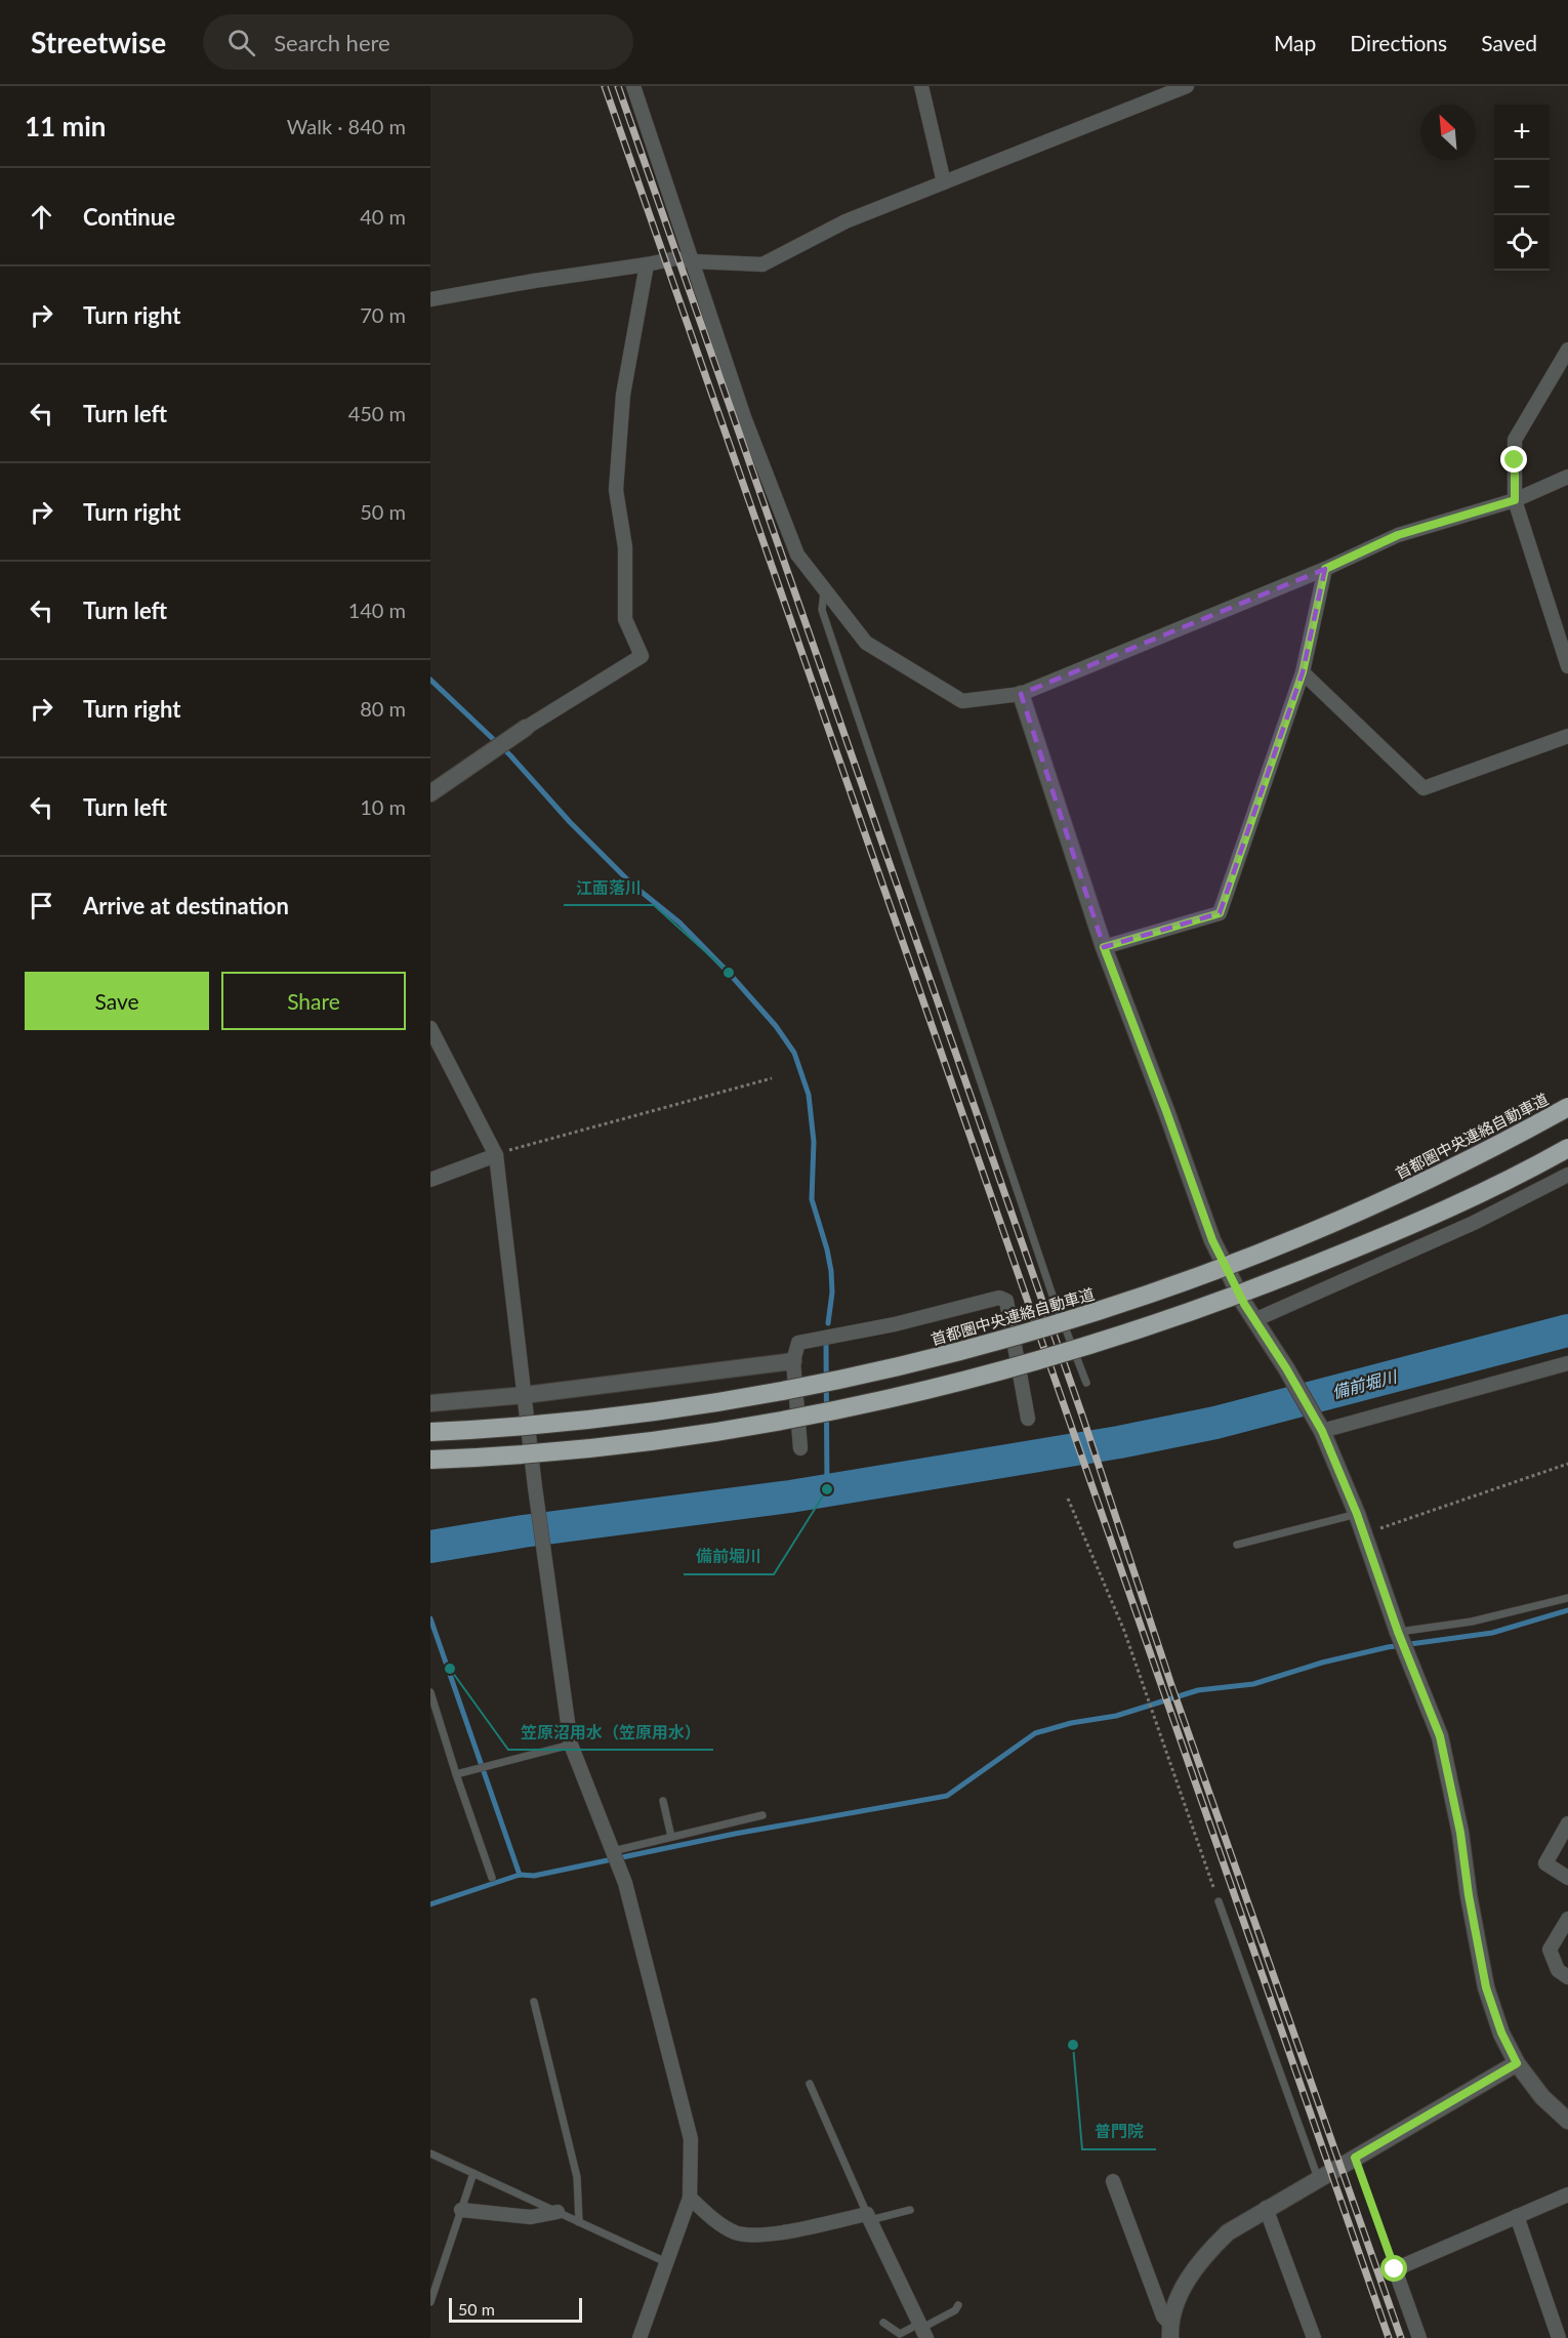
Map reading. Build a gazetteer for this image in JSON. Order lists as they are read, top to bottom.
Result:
{
  "streets": {
    "highway": ["首都圏中央連絡自動車道"]
  },
  "water": ["備前堀川"],
  "places": [
    "江面落川",
    "備前堀川",
    "笠原沼用水（笠原用水）",
    "普門院"
  ],
  "scale_bar": "50 m",
  "north": "top left",
  "page": {
    "header": "Streetwise",
    "search": "Search here",
    "nav": ["Map", "Directions", "Saved"],
    "heading": ["11 min", "Walk · 840 m"],
    "map_buttons": ["+", "−"],
    "list": [
      ["Continue", "40 m"],
      ["Turn right", "70 m"],
      ["Turn left", "450 m"],
      ["Turn right", "50 m"],
      ["Turn left", "140 m"],
      ["Turn right", "80 m"],
      ["Turn left", "10 m"],
      "Arrive at destination"
    ],
    "buttons": ["Save", "Share"],
    "scale": "50 m"
  }
}
